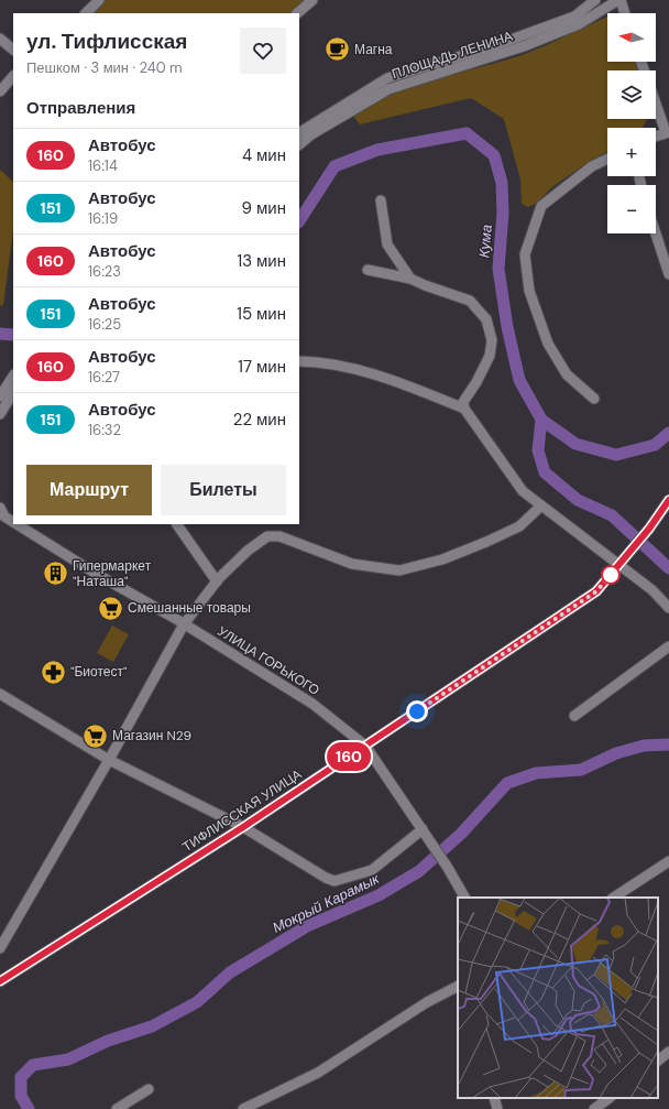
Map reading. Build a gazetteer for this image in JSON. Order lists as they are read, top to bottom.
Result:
{
  "streets": {
    "street": ["ПЛОЩАДЬ ЛЕНИНА", "УЛИЦА ГОРЬКОГО", "ТИФЛИССКАЯ УЛИЦА"]
  },
  "crossings": [
    ["УЛИЦА ГОРЬКОГО", "ТИФЛИССКАЯ УЛИЦА"]
  ],
  "water": ["Кума", "Мокрый Карамык"],
  "places": {
    "cafe": ["Магна"],
    "building": ["Гипермаркет \"Наташа\""],
    "supermarket": ["Смешанные товары", "Магазин N29"],
    "pharmacy": ["\"Биотест\""]
  },
  "lines": ["bus line 160"],
  "north": "left",
  "page": {
    "on_map": "160",
    "map_buttons": ["+", "−"],
    "heading": [
      ["ул. Тифлисская", "Пешком · 3 мин · 240 m"],
      "Отправления"
    ],
    "list": [
      {
        "mark": "160",
        "name": "Автобус",
        "note": "16:14",
        "value": "4 мин"
      },
      {
        "mark": "151",
        "name": "Автобус",
        "note": "16:19",
        "value": "9 мин"
      },
      {
        "mark": "160",
        "name": "Автобус",
        "note": "16:23",
        "value": "13 мин"
      },
      {
        "mark": "151",
        "name": "Автобус",
        "note": "16:25",
        "value": "15 мин"
      },
      {
        "mark": "160",
        "name": "Автобус",
        "note": "16:27",
        "value": "17 мин"
      },
      {
        "mark": "151",
        "name": "Автобус",
        "note": "16:32",
        "value": "22 мин"
      }
    ],
    "buttons": ["Маршрут", "Билеты"]
  }
}
